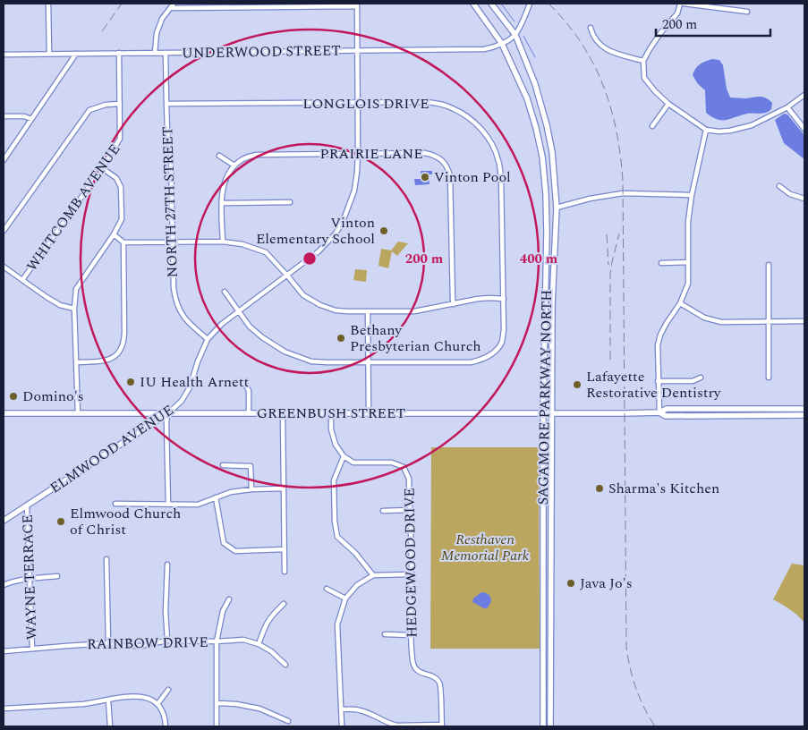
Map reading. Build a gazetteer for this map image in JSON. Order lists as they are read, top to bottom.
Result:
{
  "streets": {
    "main road": ["SAGAMORE PARKWAY NORTH", "GREENBUSH STREET", "ELMWOOD AVENUE"],
    "street": [
      "UNDERWOOD STREET",
      "LONGLOIS DRIVE",
      "PRAIRIE LANE",
      "NORTH 27TH STREET",
      "WHITCOMB AVENUE",
      "HEDGEWOOD DRIVE",
      "WAYNE TERRACE",
      "RAINBOW DRIVE"
    ]
  },
  "crossings": [
    ["UNDERWOOD STREET", "NORTH 27TH STREET"],
    ["UNDERWOOD STREET", "WHITCOMB AVENUE"],
    ["UNDERWOOD STREET", "SAGAMORE PARKWAY NORTH"],
    ["UNDERWOOD STREET", "ELMWOOD AVENUE"],
    ["LONGLOIS DRIVE", "NORTH 27TH STREET"],
    ["LONGLOIS DRIVE", "ELMWOOD AVENUE"],
    ["PRAIRIE LANE", "ELMWOOD AVENUE"],
    ["NORTH 27TH STREET", "ELMWOOD AVENUE"],
    ["SAGAMORE PARKWAY NORTH", "GREENBUSH STREET"],
    ["GREENBUSH STREET", "ELMWOOD AVENUE"],
    ["ELMWOOD AVENUE", "WAYNE TERRACE"],
    ["WAYNE TERRACE", "RAINBOW DRIVE"]
  ],
  "parks": ["Resthaven Memorial Park"],
  "places": [
    "Vinton Pool",
    "Vinton Elementary School",
    "Bethany Presbyterian Church",
    "IU Health Arnett",
    "Lafayette Restorative Dentistry",
    "Domino's",
    "Sharma's Kitchen",
    "Elmwood Church of Christ",
    "Java Jo's"
  ],
  "scale_bar": "200 m",
  "rings": ["200 m", "400 m"]
}
